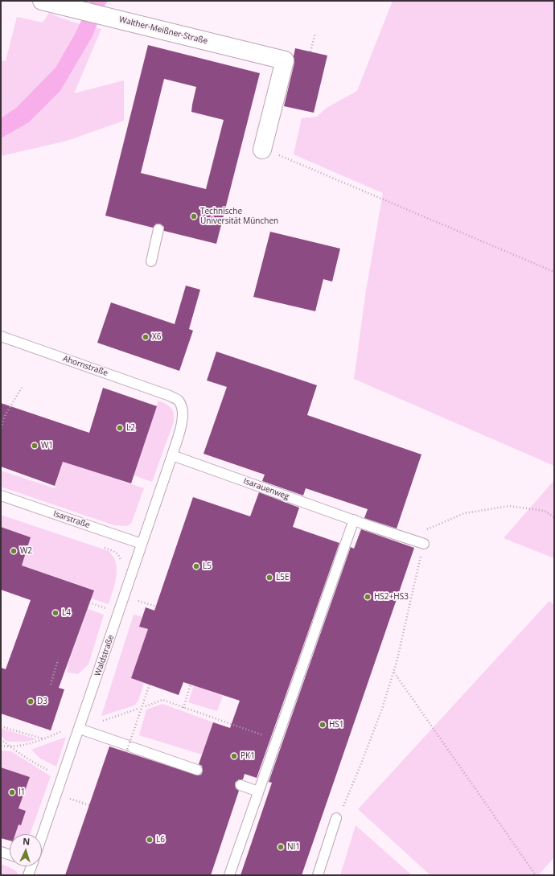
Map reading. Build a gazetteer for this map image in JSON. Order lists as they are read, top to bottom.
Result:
{
  "streets": {
    "street": ["Walther-Meißner-Straße"],
    "lane": [
      "Ahornstraße",
      "Isarauenweg",
      "Isarstraße",
      "Waldstraße"
    ]
  },
  "crossings": [
    ["Ahornstraße", "Isarauenweg"],
    ["Ahornstraße", "Waldstraße"],
    ["Isarauenweg", "Waldstraße"],
    ["Isarstraße", "Waldstraße"]
  ],
  "places": [
    "Technische Universität München",
    "X6",
    "L2",
    "W1",
    "W2",
    "L5",
    "L5E",
    "HS2+HS3",
    "L4",
    "D3",
    "HS1",
    "PK1",
    "I1",
    "L6",
    "NI1"
  ],
  "north": "top"
}
